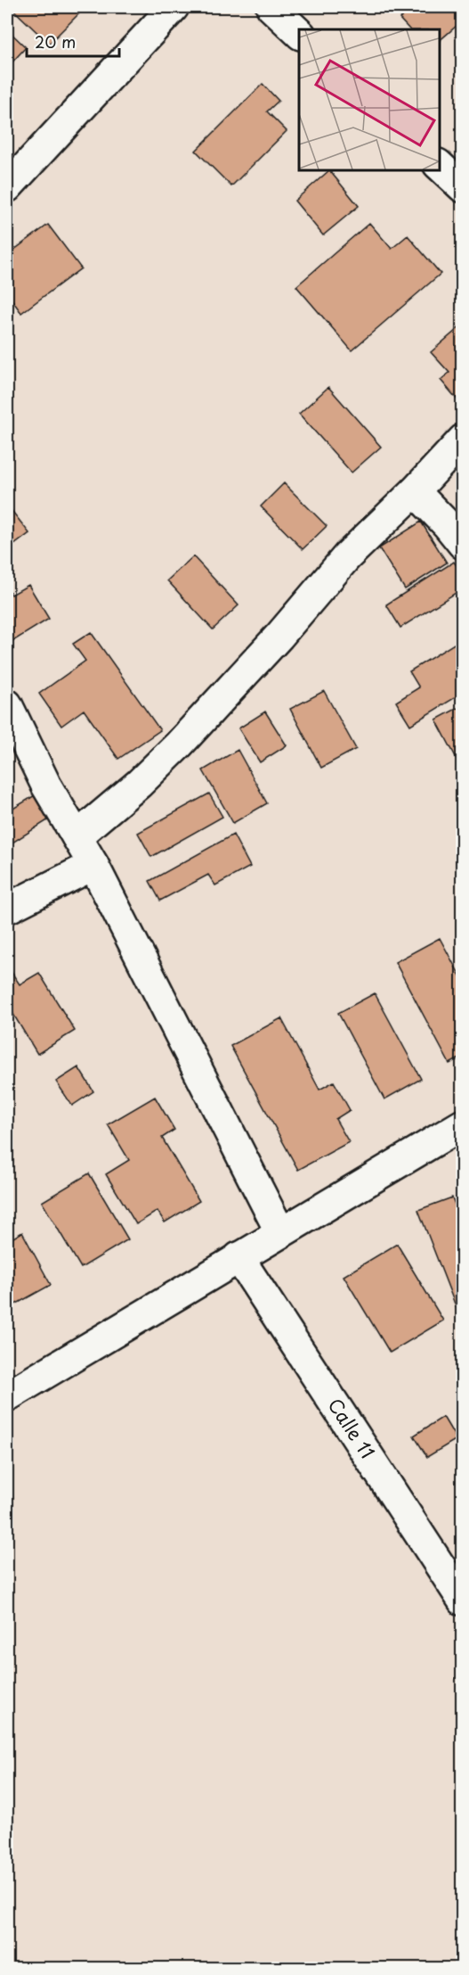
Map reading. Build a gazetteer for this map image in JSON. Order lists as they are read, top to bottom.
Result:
{
  "streets": {
    "street": ["Calle 11"]
  },
  "scale_bar": "20 m"
}
